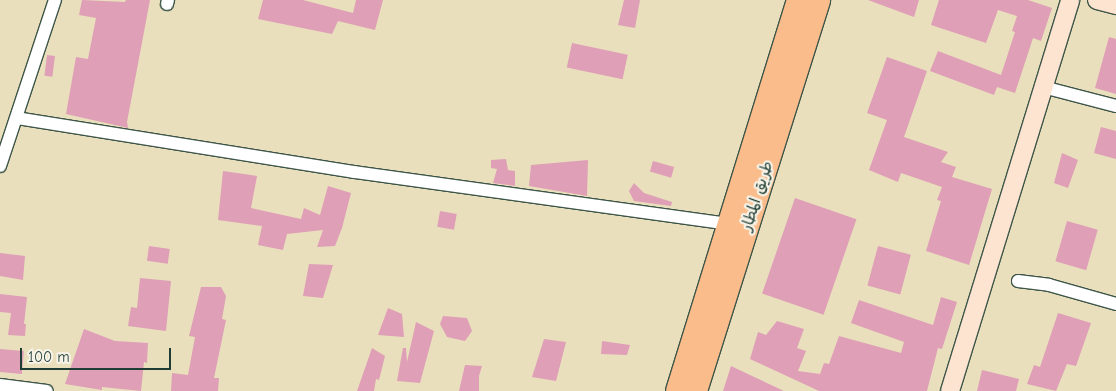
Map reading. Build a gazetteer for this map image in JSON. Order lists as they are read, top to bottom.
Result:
{
  "streets": {
    "highway": ["طريق المطار"]
  },
  "scale_bar": "100 m"
}
